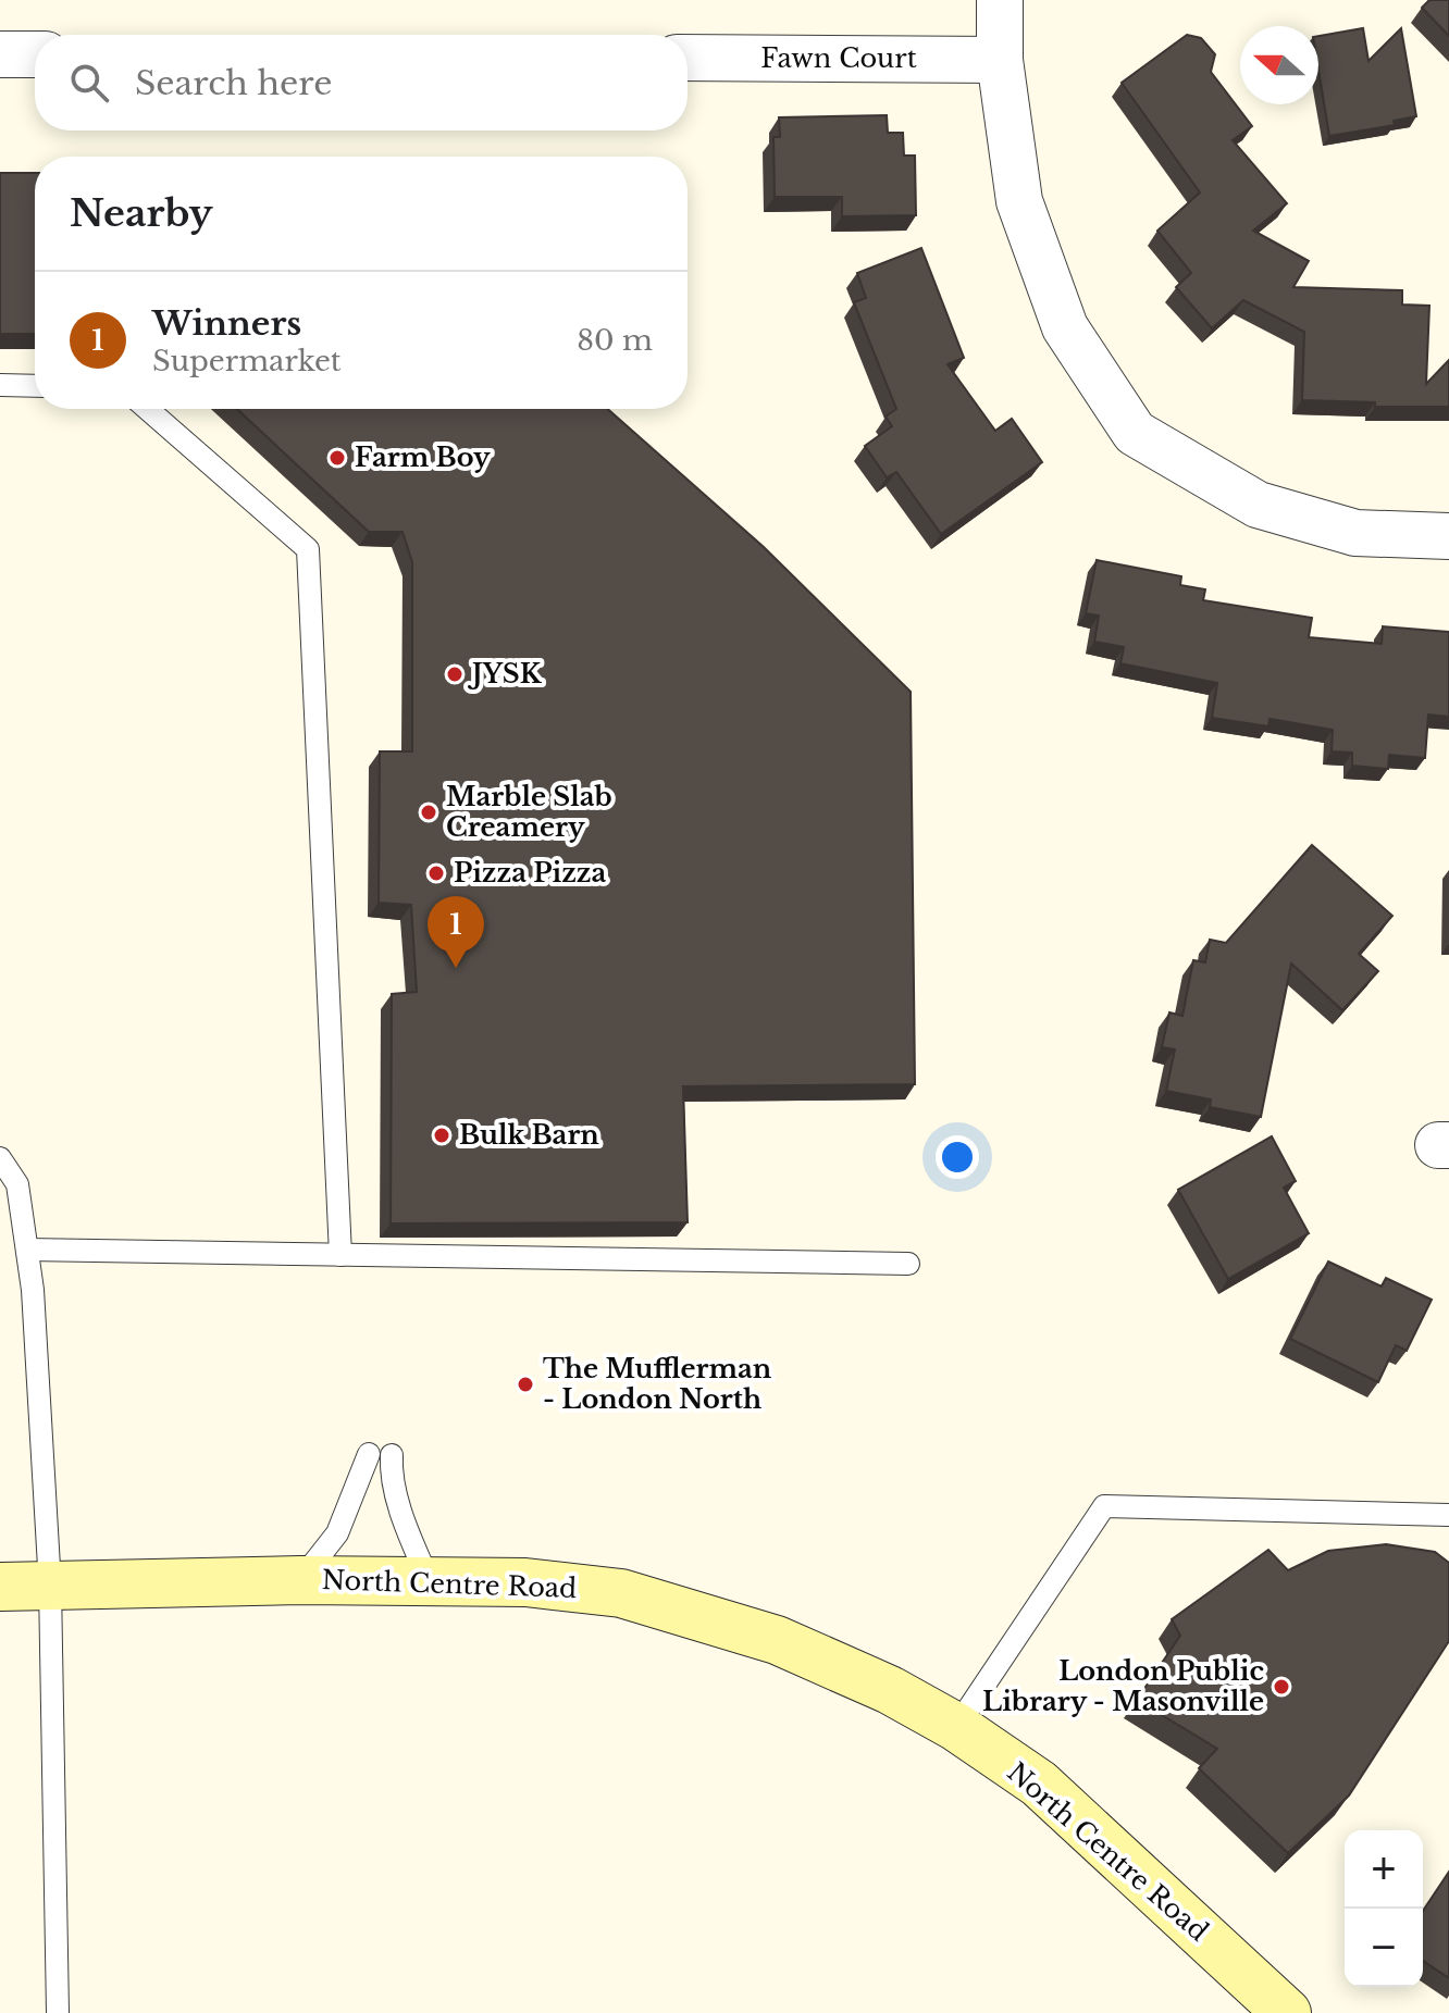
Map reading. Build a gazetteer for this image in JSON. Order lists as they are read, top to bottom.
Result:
{
  "streets": {
    "street": ["Fawn Court", "North Centre Road"]
  },
  "places": [
    "Farm Boy",
    "JYSK",
    "Marble Slab Creamery",
    "Pizza Pizza",
    "Bulk Barn",
    "The Mufflerman - London North",
    "London Public Library - Masonville"
  ],
  "north": "left",
  "page": {
    "search": "Search here",
    "heading": "Nearby",
    "list": [
      {
        "mark": "1",
        "name": "Winners",
        "note": "Supermarket",
        "value": "80 m"
      }
    ],
    "pins": "1",
    "map_buttons": ["+", "−"]
  }
}
